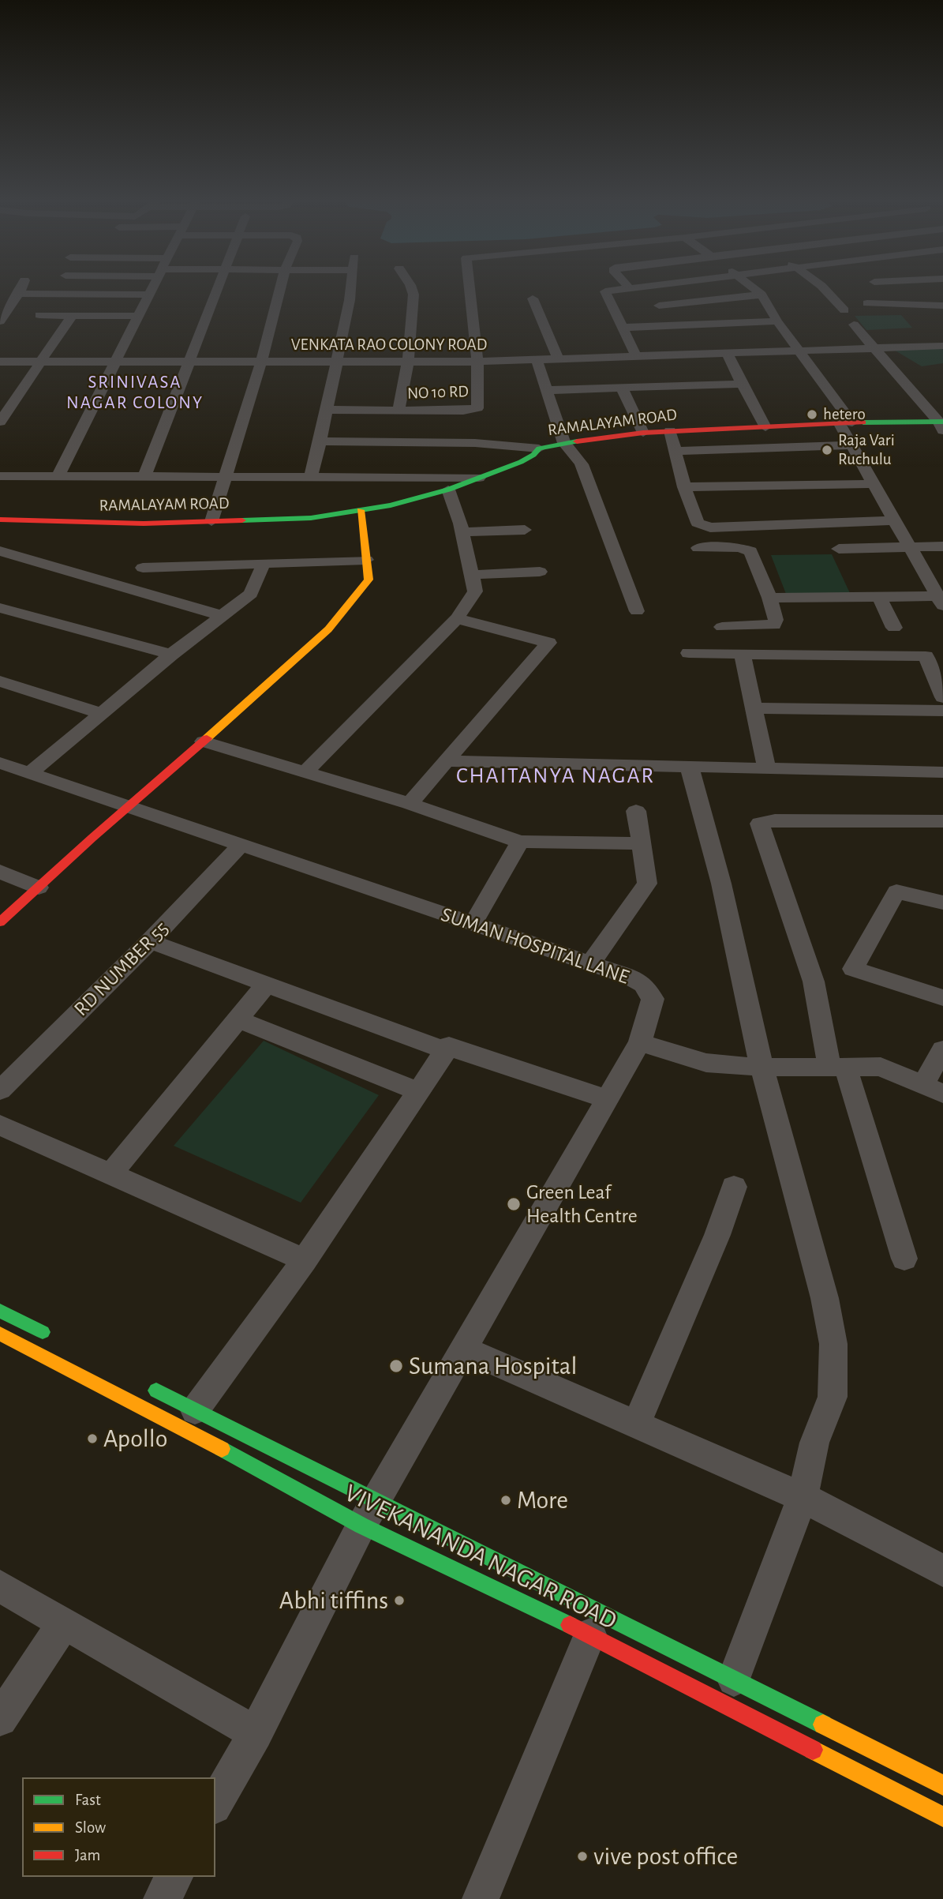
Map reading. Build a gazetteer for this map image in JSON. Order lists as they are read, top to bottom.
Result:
{
  "streets": {
    "street": [
      "VENKATA RAO COLONY ROAD",
      "NO 10 RD",
      "RAMALAYAM ROAD",
      "SUMAN HOSPITAL LANE",
      "RD NUMBER 55",
      "VIVEKANANDA NAGAR ROAD"
    ]
  },
  "crossings": [
    ["VENKATA RAO COLONY ROAD", "NO 10 RD"],
    ["SUMAN HOSPITAL LANE", "RD NUMBER 55"],
    ["SUMAN HOSPITAL LANE", "VIVEKANANDA NAGAR ROAD"]
  ],
  "districts": ["SRINIVASA NAGAR COLONY", "CHAITANYA NAGAR"],
  "places": [
    "hetero",
    "Raja Vari Ruchulu",
    "Green Leaf Health Centre",
    "Sumana Hospital",
    "Apollo",
    "More",
    "Abhi tiffins",
    "vive post office"
  ],
  "legend": ["Fast", "Slow", "Jam"]
}
